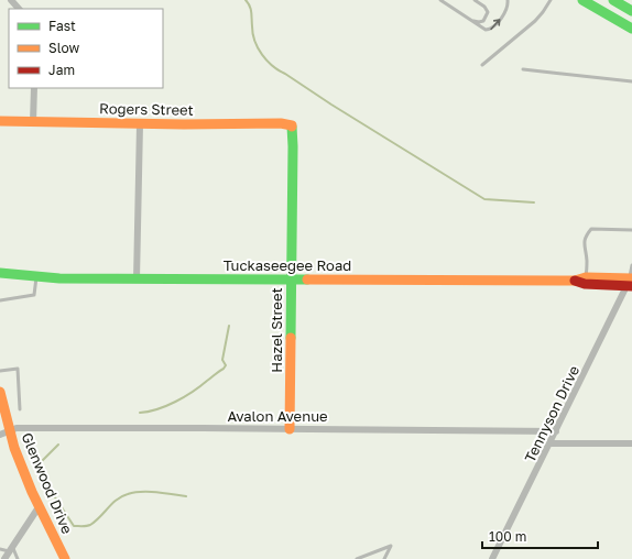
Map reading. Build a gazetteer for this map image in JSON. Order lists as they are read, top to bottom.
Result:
{
  "streets": {
    "main road": [
      "Rogers Street",
      "Tuckaseegee Road",
      "Hazel Street",
      "Glenwood Drive"
    ],
    "street": ["Tennyson Drive", "Avalon Avenue"]
  },
  "crossings": [
    ["Rogers Street", "Hazel Street"],
    ["Tuckaseegee Road", "Hazel Street"],
    ["Tuckaseegee Road", "Tennyson Drive"],
    ["Hazel Street", "Avalon Avenue"],
    ["Tennyson Drive", "Avalon Avenue"],
    ["Avalon Avenue", "Glenwood Drive"]
  ],
  "legend": ["Fast", "Slow", "Jam"],
  "scale_bar": "100 m"
}
